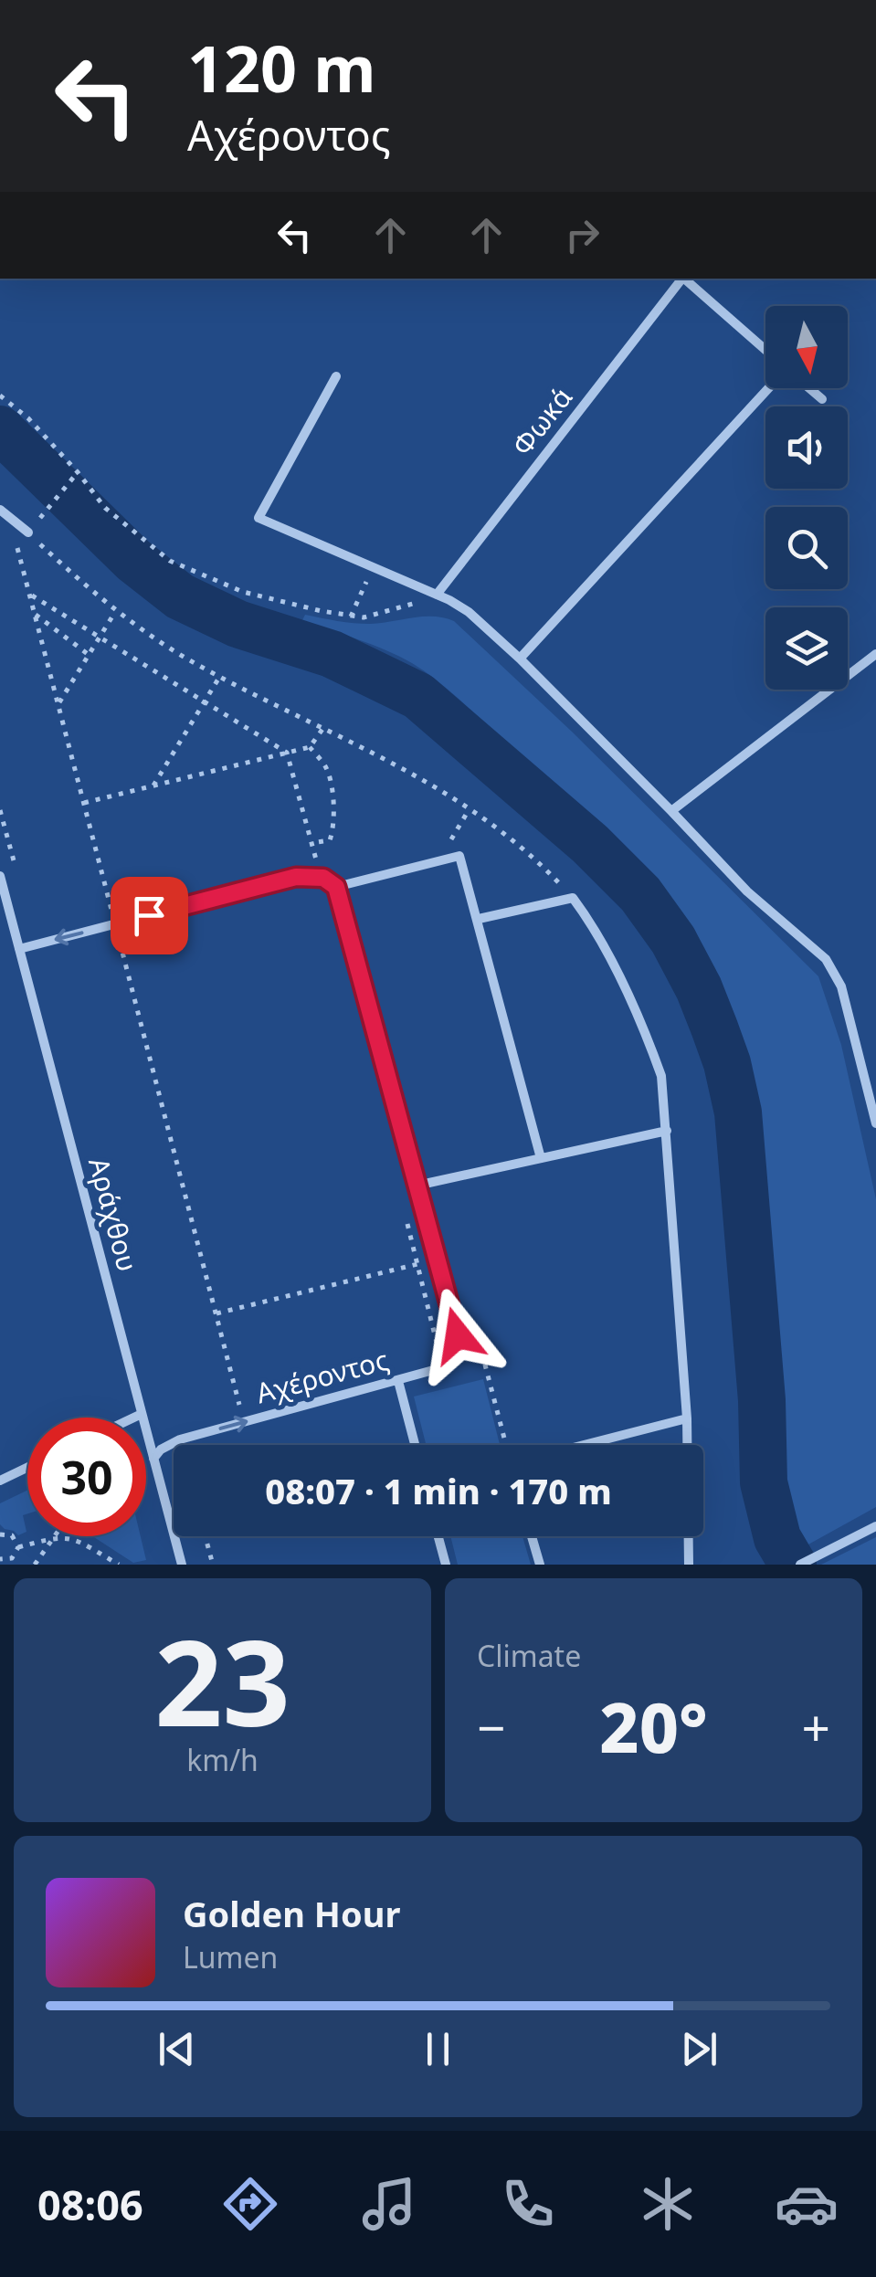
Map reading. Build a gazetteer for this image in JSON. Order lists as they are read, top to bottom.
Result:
{
  "streets": {
    "street": ["Φωκά", "Αράχθου", "Αχέροντος"]
  },
  "crossings": [
    ["Αράχθου", "Αχέροντος"]
  ],
  "north": "bottom",
  "page": {
    "turn": ["120 m", "Αχέροντος"],
    "limit": "30",
    "trip": "08:07 · 1 min · 170 m",
    "tile": [
      ["23", "km/h"],
      "Climate"
    ],
    "heat": ["−", "20°", "+"],
    "song": ["Golden Hour", "Lumen"],
    "tabs": "08:06"
  }
}
